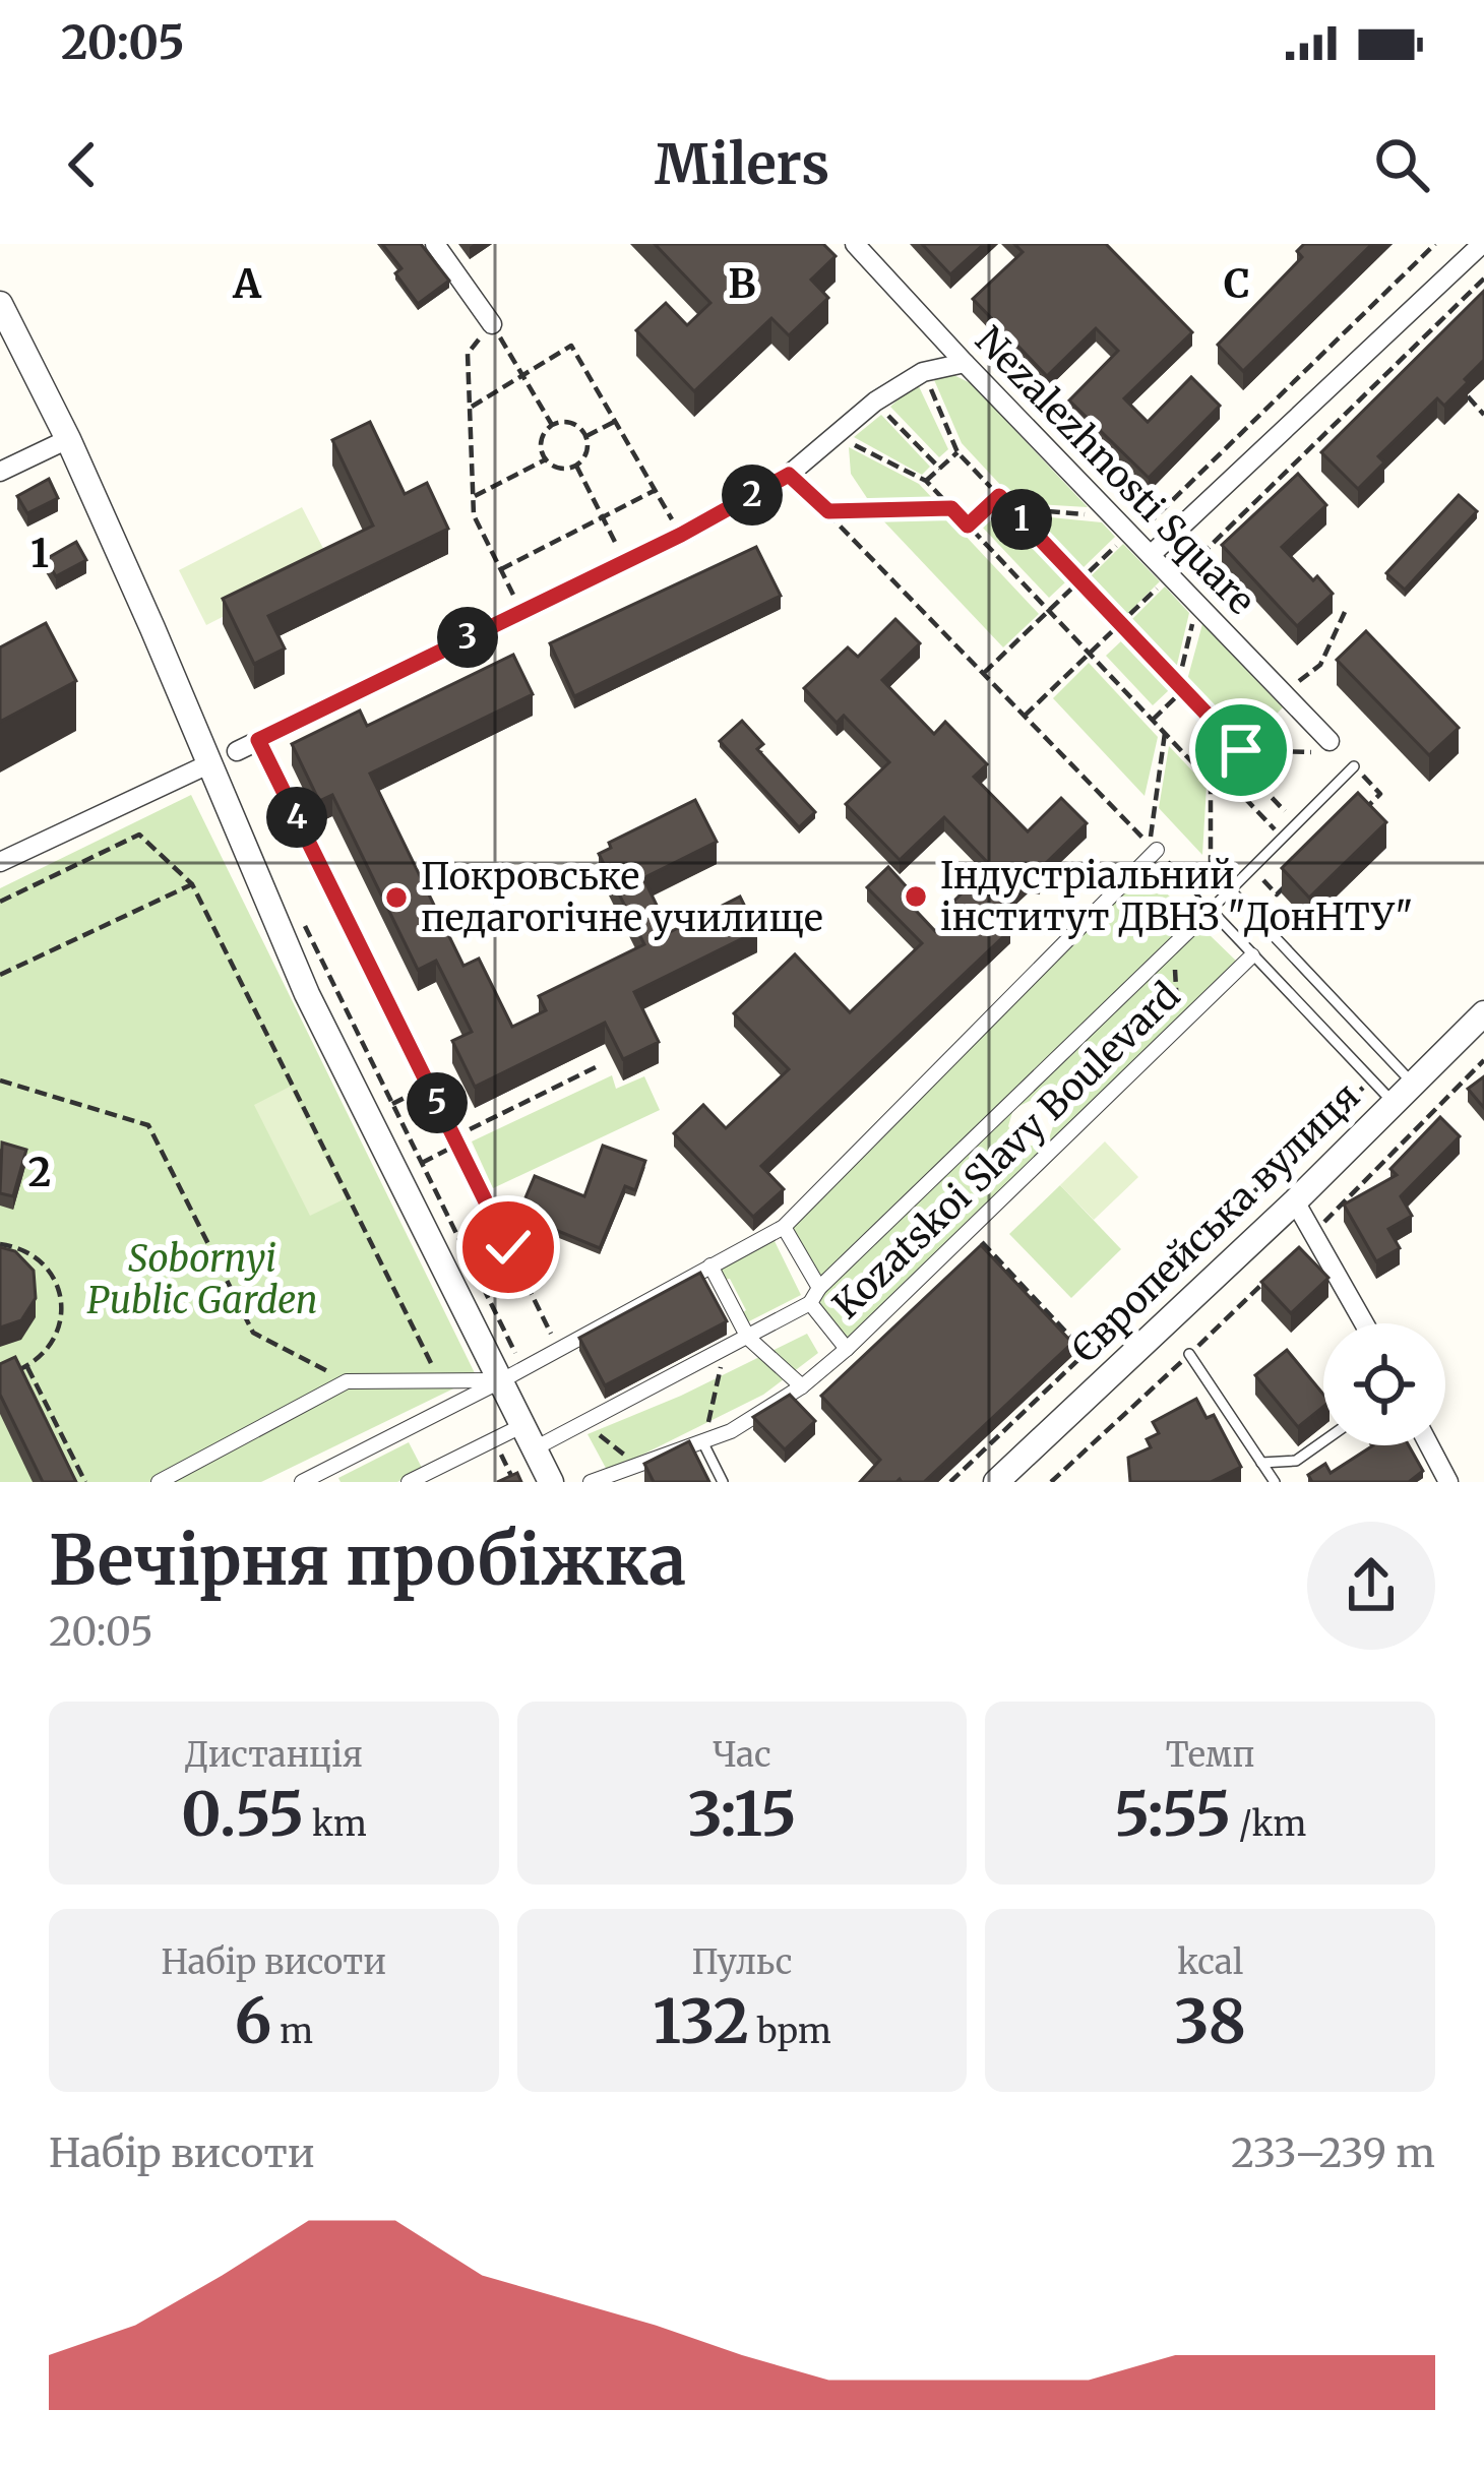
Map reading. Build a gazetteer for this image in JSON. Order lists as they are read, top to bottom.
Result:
{
  "streets": {
    "street": ["Nezalezhnosti Square", "Kozatskoi Slavy Boulevard", "Європейська вулиця"]
  },
  "parks": ["Sobornyi Public Garden"],
  "places": ["Індустріальний інститут ДВНЗ \"ДонНТУ\"", "Покровське педагогічне училище"],
  "page": {
    "status": "20:05",
    "header": "Milers",
    "pins": [
      "2",
      "1",
      "3",
      "4",
      "5"
    ],
    "heading": ["Вечірня пробіжка", "20:05"],
    "stats": [
      ["Дистанція", "0.55 km"],
      ["Час", "3:15"],
      ["Темп", "5:55 /km"],
      ["Набір висоти", "6 m"],
      ["Пульс", "132 bpm"],
      ["kcal", "38"]
    ],
    "chart": ["Набір висоти", "233–239 m"]
  },
  "grid": {
    "columns": ["A", "B", "C"],
    "rows": ["1", "2"]
  }
}
